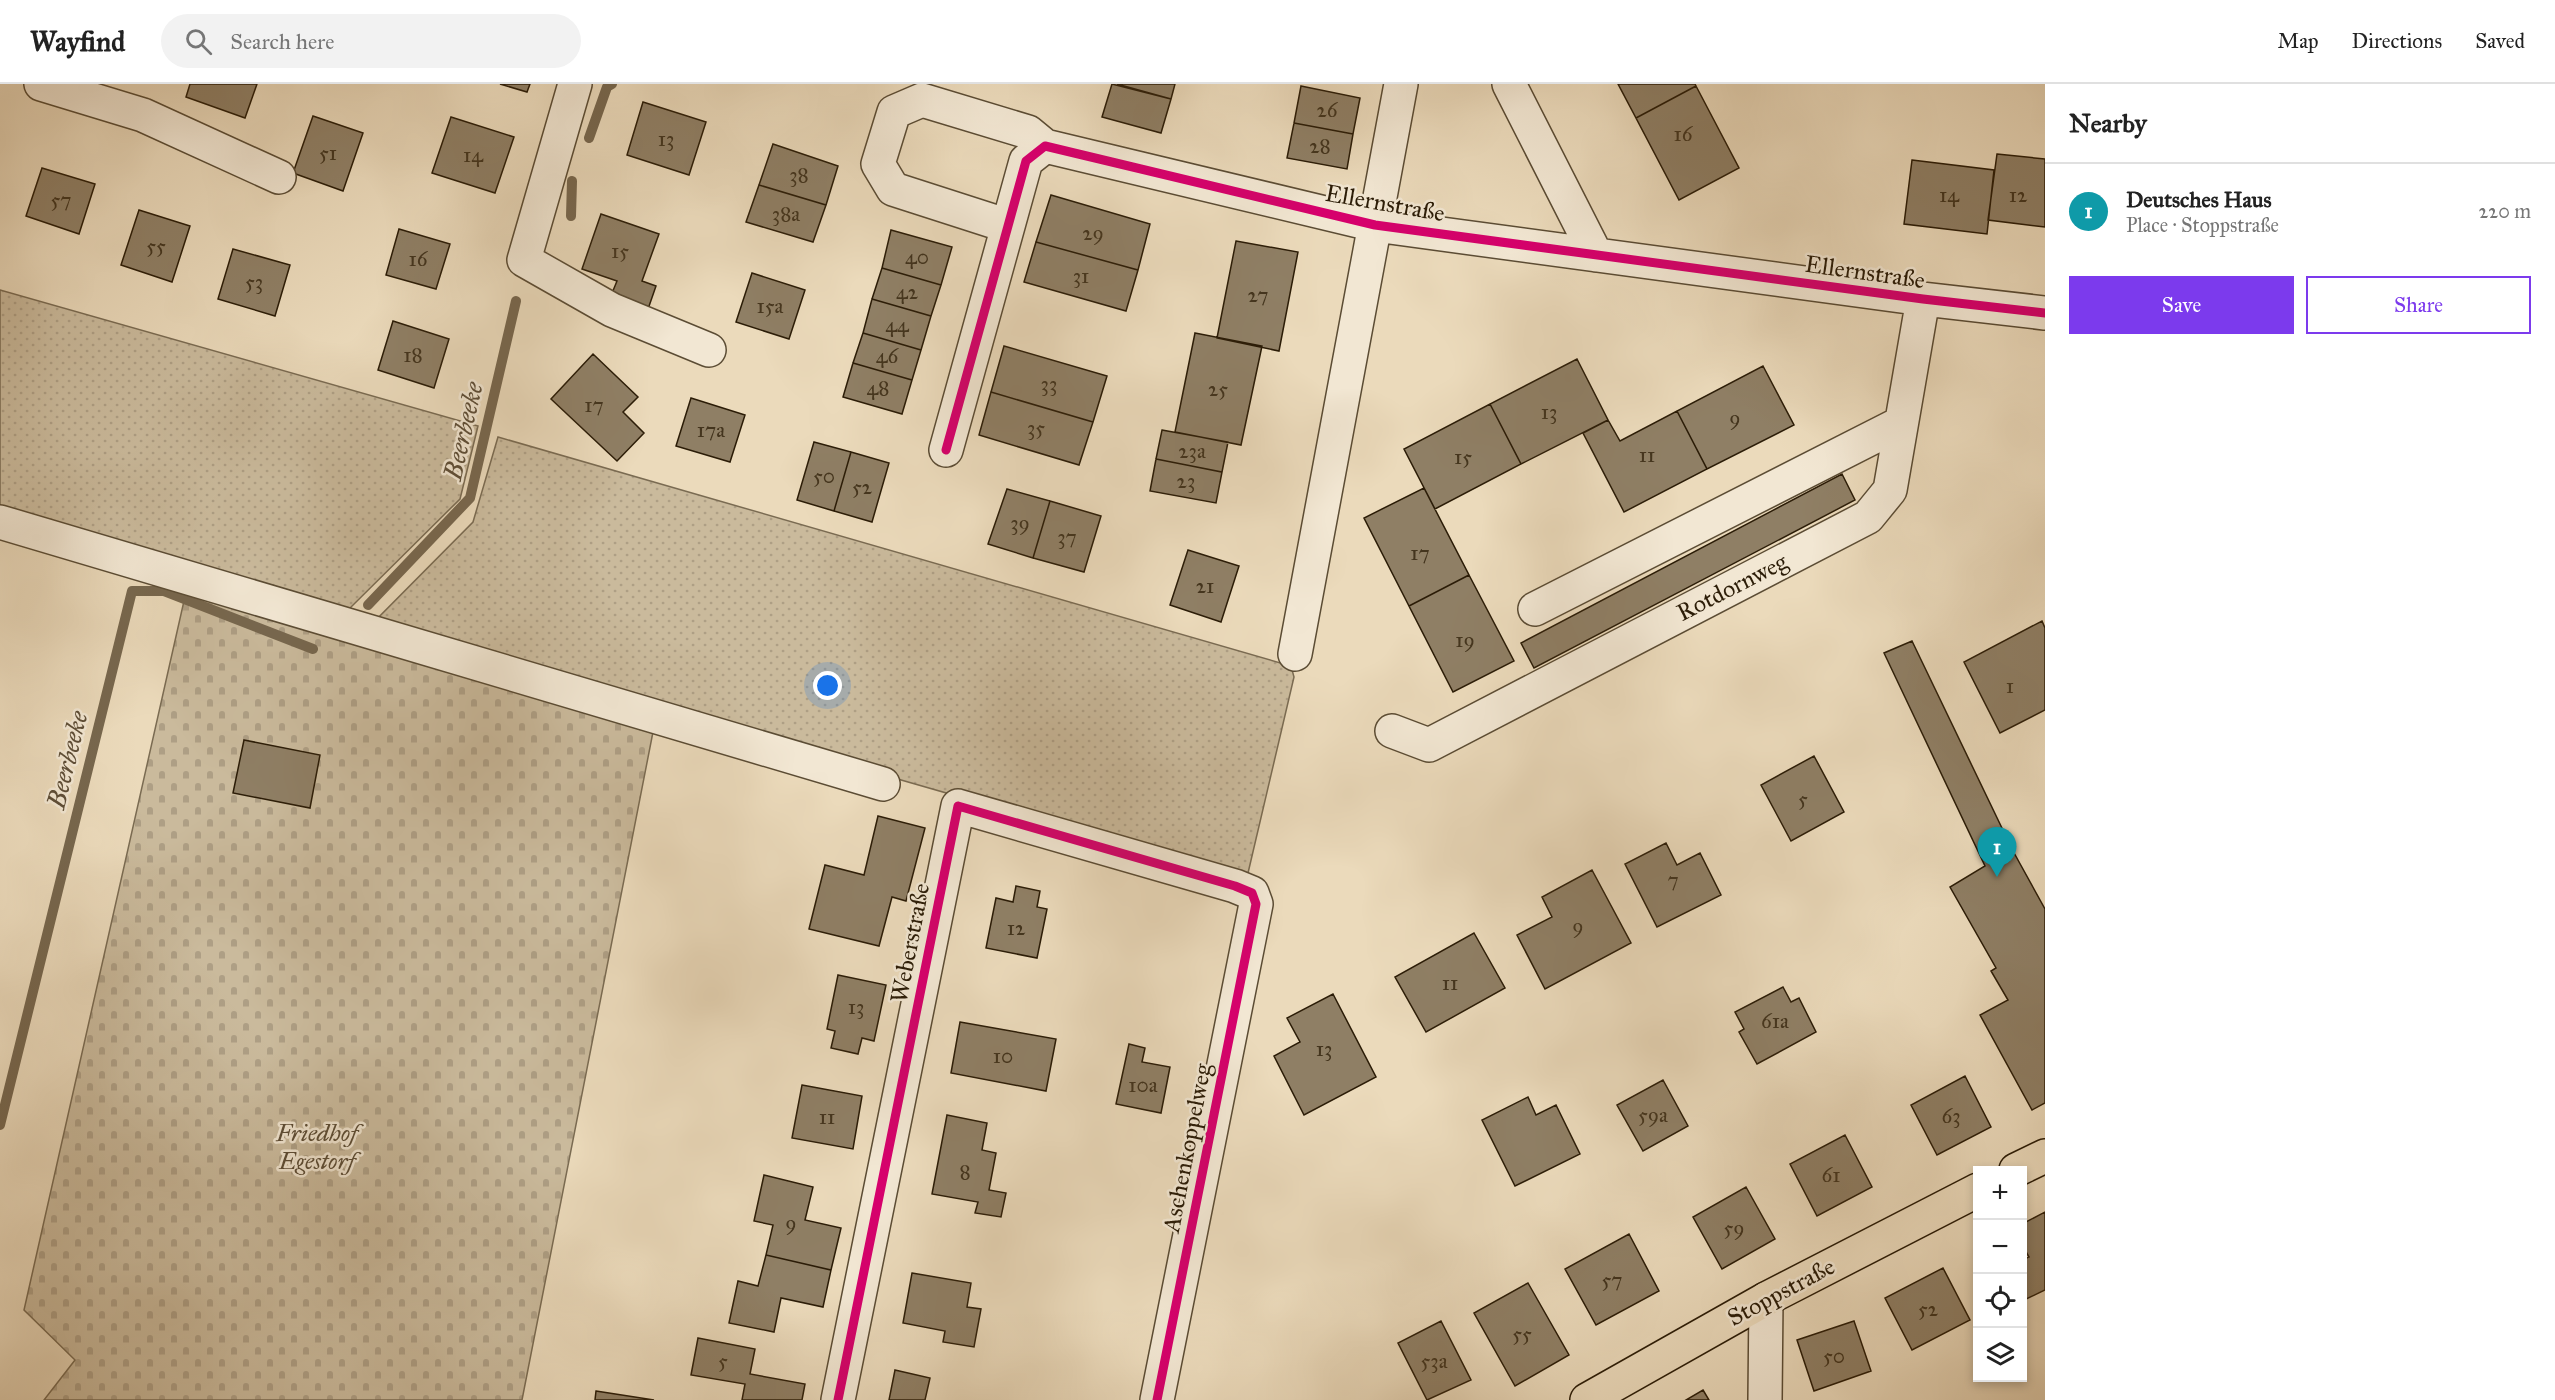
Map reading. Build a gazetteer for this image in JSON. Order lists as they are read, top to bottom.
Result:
{
  "streets": {
    "main road": ["Stoppstraße"],
    "street": [
      "Ellernstraße",
      "Rotdornweg",
      "Weberstraße",
      "Aschenkoppelweg"
    ]
  },
  "crossings": [
    ["Ellernstraße", "Rotdornweg"],
    ["Weberstraße", "Aschenkoppelweg"]
  ],
  "water": ["Beerbeeke"],
  "parks": ["Friedhof Egestorf"],
  "house_numbers": [
    "26",
    "16",
    "13",
    "28",
    "51",
    "14",
    "38",
    "14",
    "12",
    "57",
    "38a",
    "29",
    "55",
    "15",
    "40",
    "16",
    "31",
    "53",
    "42",
    "27",
    "15a",
    "44",
    "18",
    "46",
    "33",
    "48",
    "25",
    "17",
    "13",
    "9",
    "35",
    "17a",
    "23a",
    "11",
    "15",
    "50",
    "23",
    "52",
    "39",
    "37",
    "17",
    "21",
    "19",
    "1",
    "5",
    "7",
    "9",
    "12",
    "11",
    "13",
    "61a",
    "13",
    "10",
    "10a",
    "59a",
    "63",
    "11",
    "8",
    "61",
    "9",
    "59",
    "57",
    "52",
    "55",
    "50",
    "5",
    "53a"
  ],
  "page": {
    "header": "Wayfind",
    "search": "Search here",
    "nav": ["Map", "Directions", "Saved"],
    "heading": "Nearby",
    "list": [
      {
        "mark": "1",
        "name": "Deutsches Haus",
        "note": "Place · Stoppstraße",
        "value": "220 m"
      }
    ],
    "buttons": ["Save", "Share"],
    "pins": "1",
    "map_buttons": ["+", "−"]
  }
}
